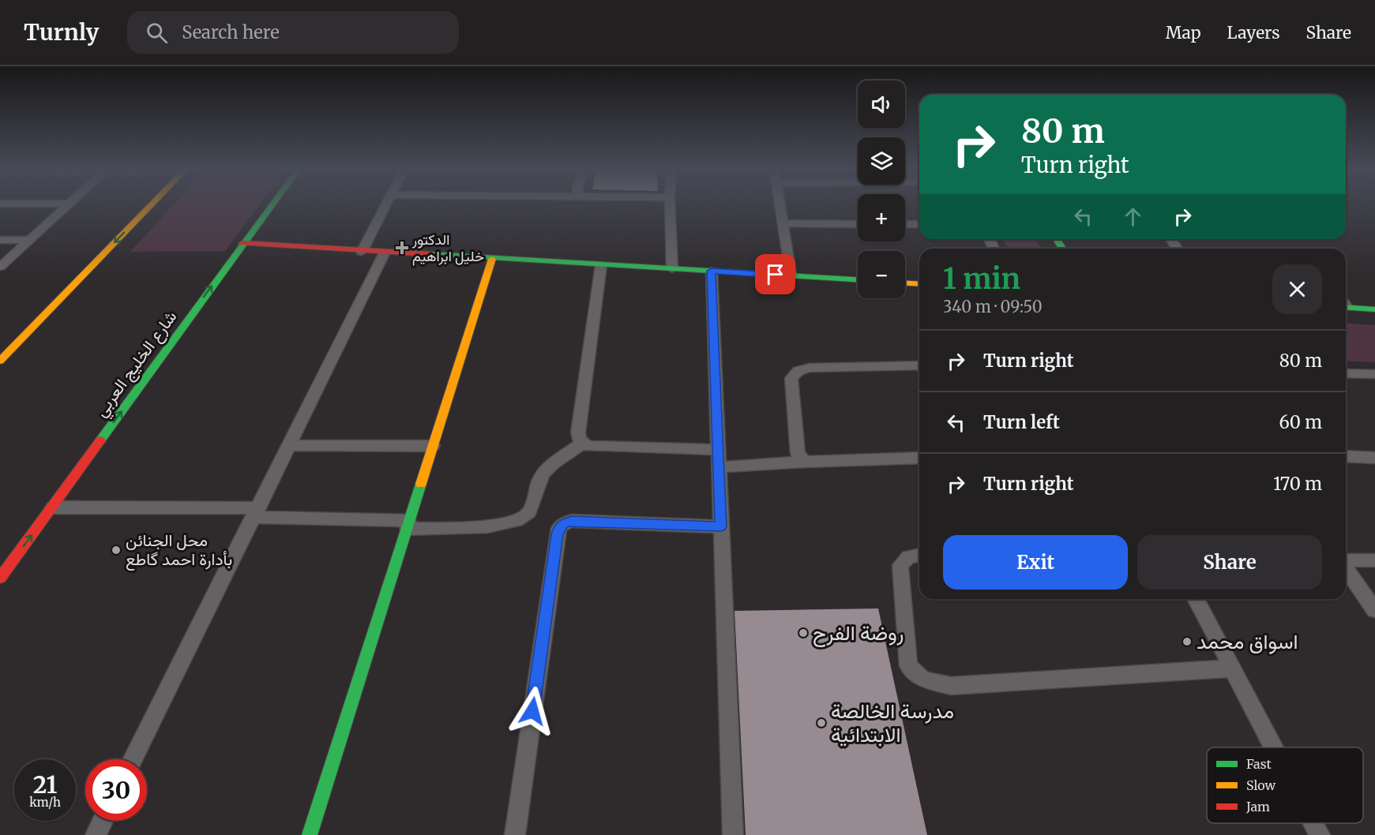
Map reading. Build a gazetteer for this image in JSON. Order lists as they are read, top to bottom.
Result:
{
  "streets": {
    "street": ["شارع الخليج العربي"]
  },
  "one_way": ["شارع الخليج العربي"],
  "places": {
    "health": ["الدكتور خليل ابراهيم"],
    "other": [
      "محل الجنائن بأدارة احمد گاطع",
      "روضة الفرح",
      "اسواق محمد",
      "مدرسة الخالصة الابتدائية"
    ]
  },
  "legend": ["Fast", "Slow", "Jam"],
  "page": {
    "header": "Turnly",
    "search": "Search here",
    "nav": ["Map", "Layers", "Share"],
    "map_buttons": ["+", "−"],
    "turn": ["80 m", "Turn right"],
    "heading": ["1 min", "340 m · 09:50"],
    "list": [
      {
        "name": "Turn right",
        "value": "80 m"
      },
      {
        "name": "Turn left",
        "value": "60 m"
      },
      {
        "name": "Turn right",
        "value": "170 m"
      }
    ],
    "buttons": ["Exit", "Share"],
    "speed": "21 km/h",
    "limit": "30"
  }
}
